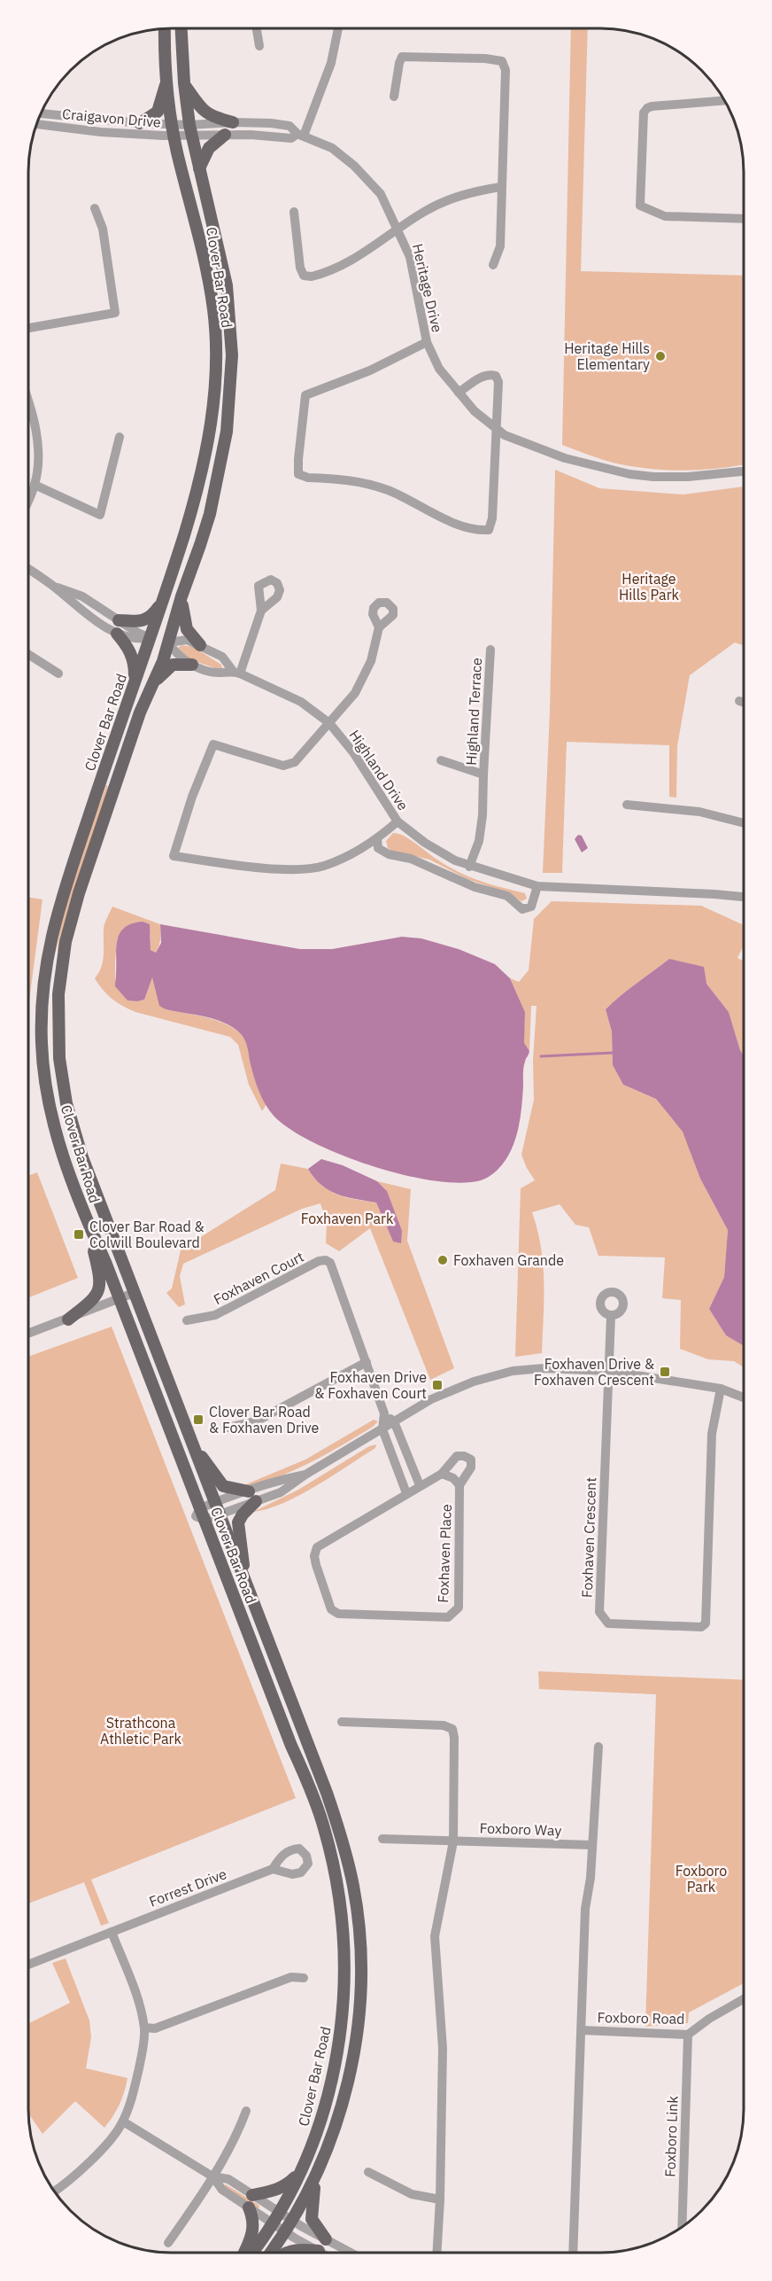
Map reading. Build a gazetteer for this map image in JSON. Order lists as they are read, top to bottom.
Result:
{
  "streets": {
    "main road": ["Clover Bar Road"],
    "street": [
      "Craigavon Drive",
      "Heritage Drive",
      "Highland Terrace",
      "Highland Drive",
      "Foxhaven Court",
      "Foxhaven Crescent",
      "Foxhaven Place",
      "Foxboro Way",
      "Forrest Drive",
      "Foxboro Road",
      "Foxboro Link"
    ]
  },
  "crossings": [
    ["Craigavon Drive", "Clover Bar Road"],
    ["Craigavon Drive", "Heritage Drive"],
    ["Clover Bar Road", "Heritage Drive"],
    ["Clover Bar Road", "Highland Drive"],
    ["Highland Terrace", "Highland Drive"],
    ["Foxboro Road", "Foxboro Link"]
  ],
  "parks": [
    "Heritage Hills Park",
    "Foxhaven Park",
    "Strathcona Athletic Park",
    "Foxboro Park"
  ],
  "places": {
    "other": ["Heritage Hills Elementary", "Foxhaven Grande"],
    "transit": [
      "Clover Bar Road & Colwill Boulevard",
      "Foxhaven Drive & Foxhaven Crescent",
      "Foxhaven Drive & Foxhaven Court",
      "Clover Bar Road & Foxhaven Drive"
    ]
  }
}
